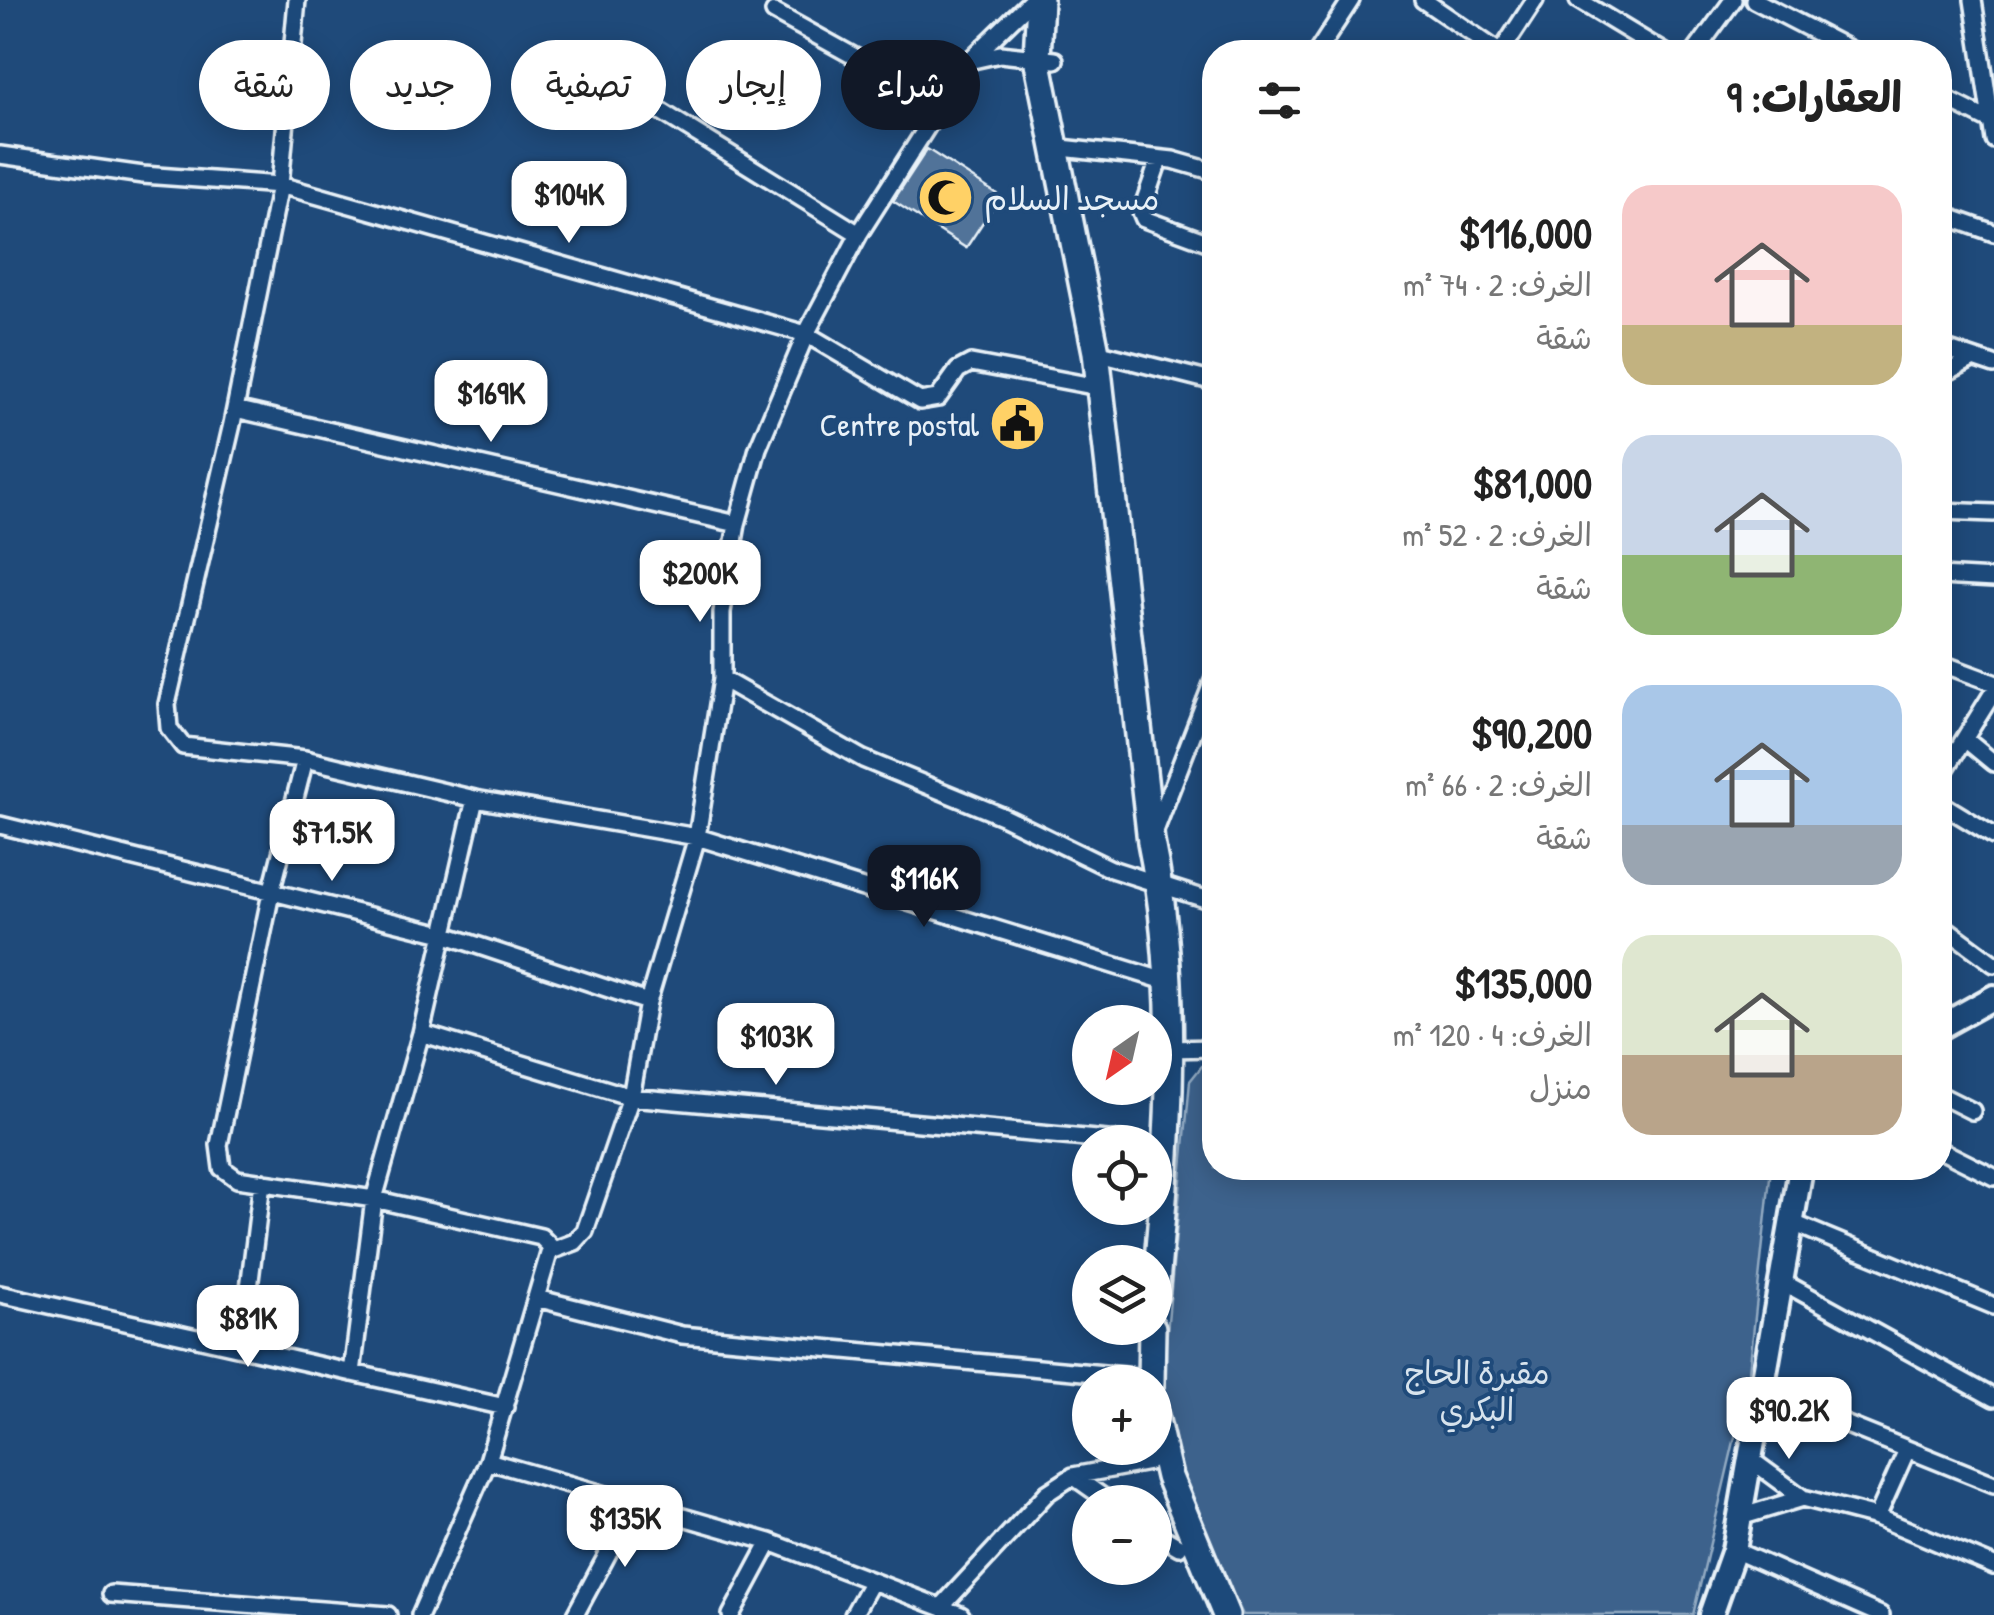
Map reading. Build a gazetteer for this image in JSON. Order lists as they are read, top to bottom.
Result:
{
  "parks": ["مقبرة الحاج البكري"],
  "places": {
    "mosque": ["مسجد السلام"],
    "public building": ["Centre postal"]
  },
  "north": "bottom left",
  "page": {
    "chip": [
      "شراء",
      "إيجار",
      "تصفية",
      "جديد",
      "شقة"
    ],
    "heading": "العقارات: 9",
    "list": [
      {
        "name": "$116,000",
        "note": "الغرف: 2 · 74 m² · شقة"
      },
      {
        "name": "$81,000",
        "note": "الغرف: 2 · 52 m² · شقة"
      },
      {
        "name": "$90,200",
        "note": "الغرف: 2 · 66 m² · شقة"
      },
      {
        "name": "$135,000",
        "note": "الغرف: 4 · 120 m² · منزل"
      }
    ],
    "price": [
      "$104K",
      "$169K",
      "$200K",
      "$71.5K",
      "$116K",
      "$103K",
      "$81K",
      "$90.2K",
      "$135K"
    ],
    "map_buttons": ["+", "−"]
  }
}
